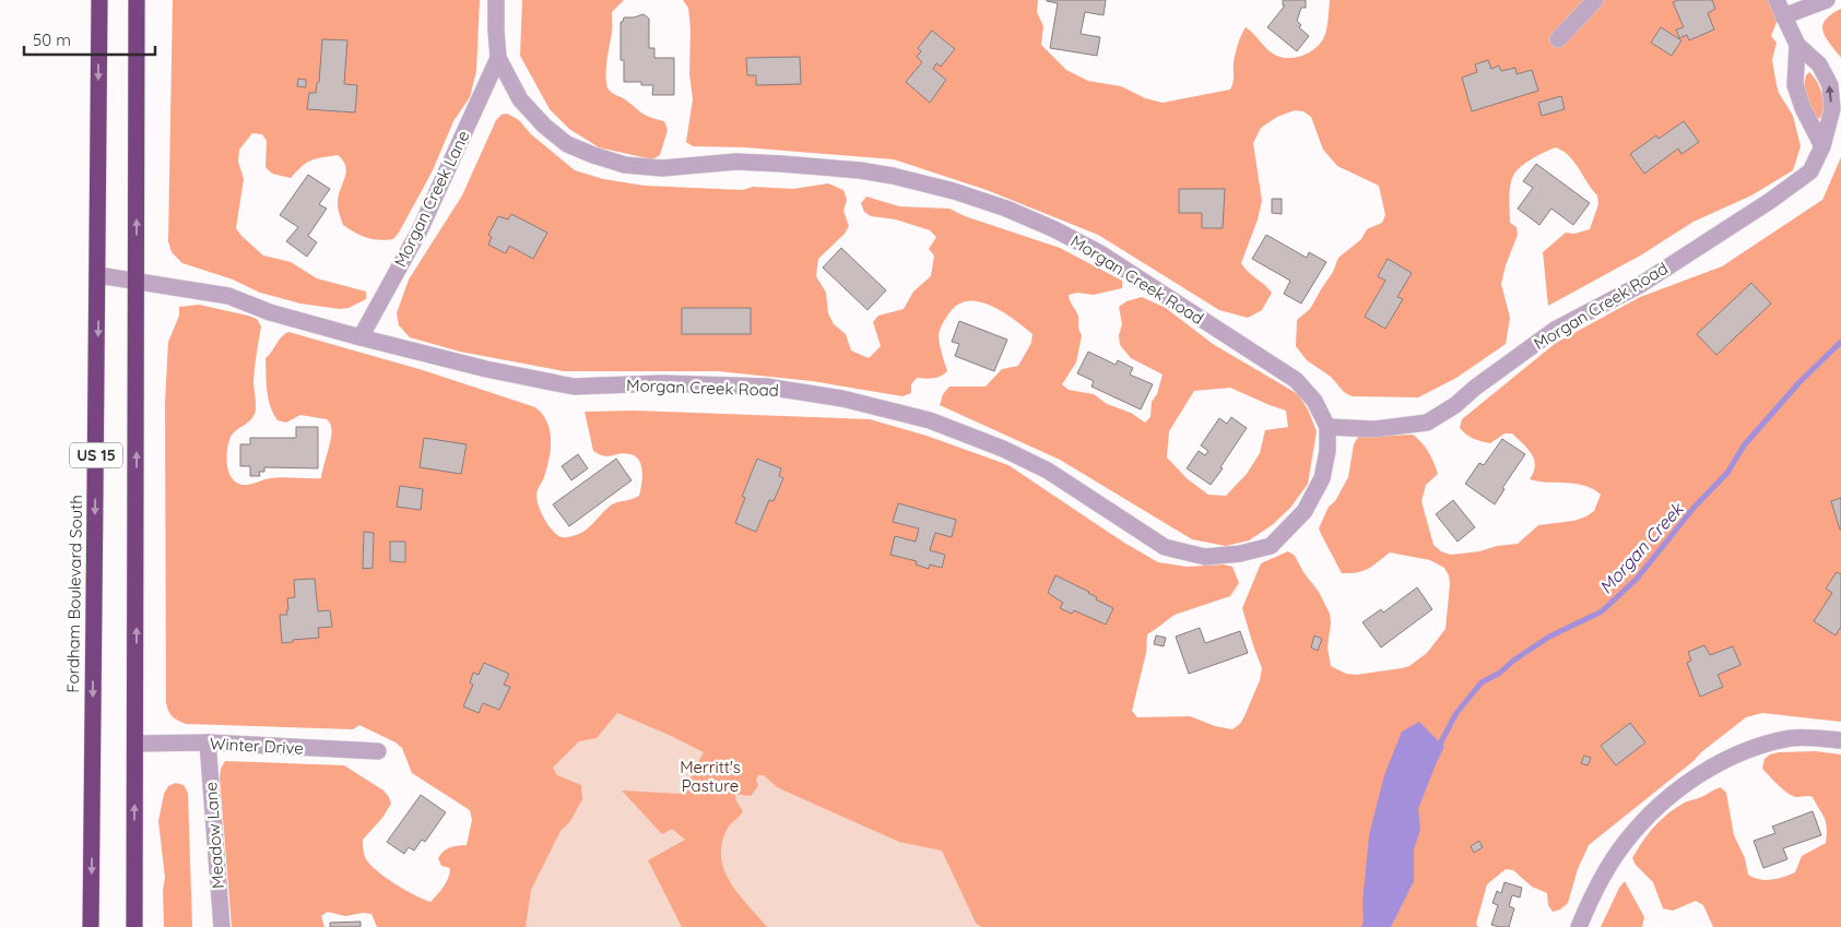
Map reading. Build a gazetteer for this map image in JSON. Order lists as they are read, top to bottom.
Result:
{
  "streets": {
    "highway": ["US 15", "Fordham Boulevard South"],
    "street": [
      "Morgan Creek Lane",
      "Morgan Creek Road",
      "Winter Drive",
      "Meadow Lane"
    ]
  },
  "crossings": [
    ["Morgan Creek Lane", "Morgan Creek Road"],
    ["Morgan Creek Road", "US 15"],
    ["Morgan Creek Road", "Fordham Boulevard South"],
    ["US 15", "Winter Drive"],
    ["Winter Drive", "Meadow Lane"]
  ],
  "water": ["Morgan Creek"],
  "parks": ["Merritt's Pasture"],
  "scale_bar": "50 m"
}
